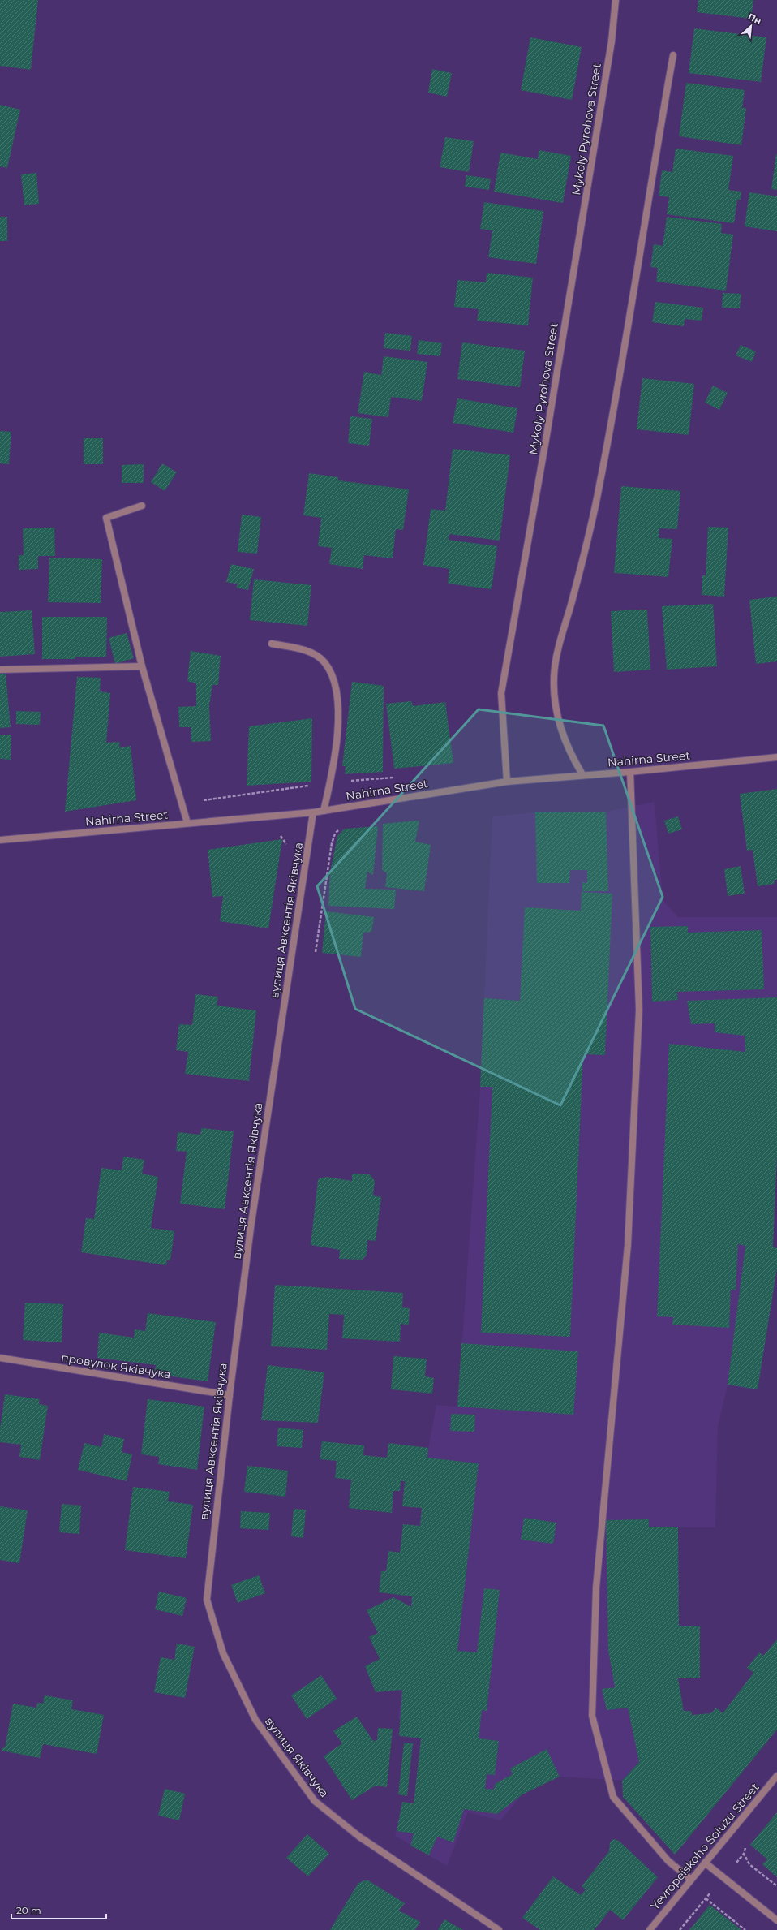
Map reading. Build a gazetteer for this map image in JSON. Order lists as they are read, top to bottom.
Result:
{
  "streets": {
    "street": [
      "Mykoly Pyrohova Street",
      "Nahirna Street",
      "вулиця Авксентія Яківчука",
      "провулок Яківчука",
      "вулиця Яківчука",
      "Yevropeiskoho Soiuzu Street"
    ]
  },
  "crossings": [
    ["Mykoly Pyrohova Street", "Nahirna Street"],
    ["Nahirna Street", "вулиця Авксентія Яківчука"],
    ["вулиця Авксентія Яківчука", "провулок Яківчука"],
    ["вулиця Авксентія Яківчука", "вулиця Яківчука"]
  ],
  "scale_bar": "20 m",
  "north": "top right"
}
